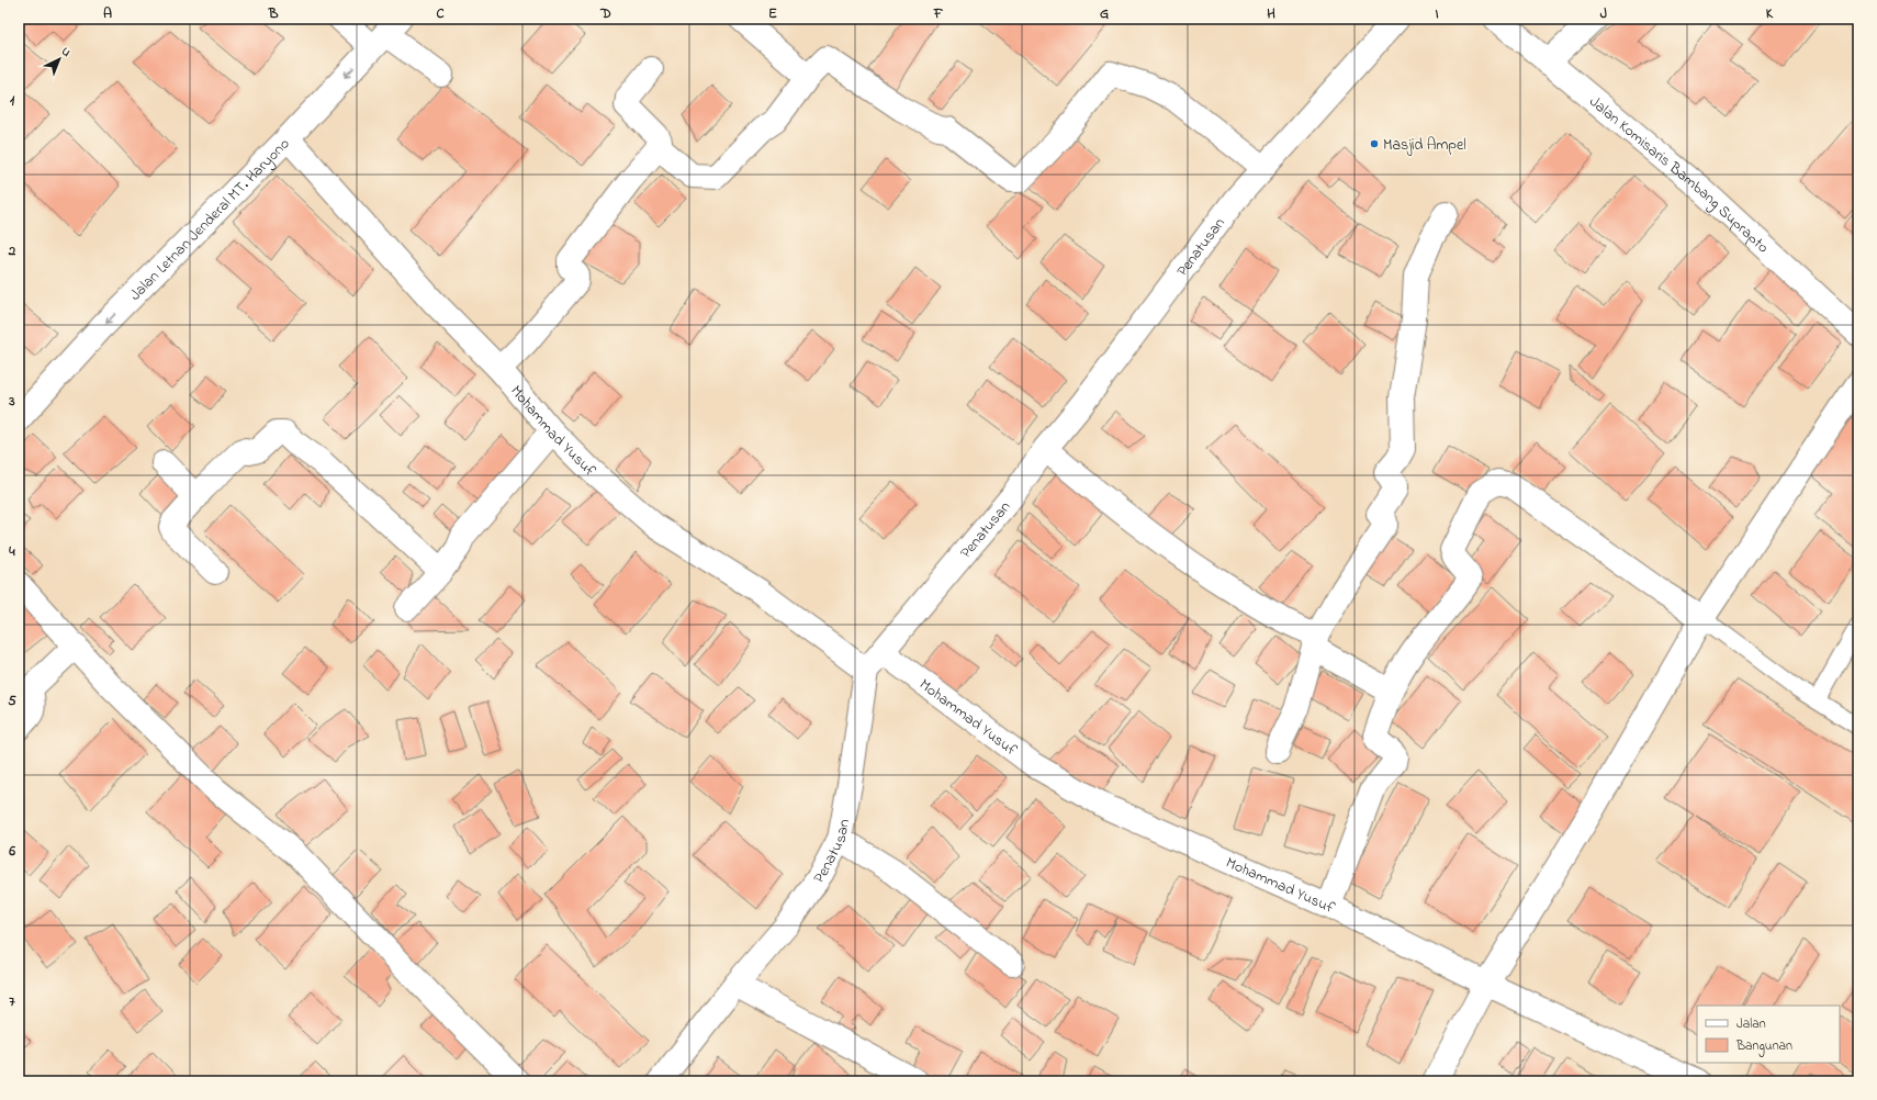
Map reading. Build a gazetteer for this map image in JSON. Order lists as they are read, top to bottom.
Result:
{
  "streets": {
    "street": [
      "Jalan Komisaris Bambang Suprapto",
      "Jalan Letnan Jenderal MT. Haryono",
      "Penatusan",
      "Mohammad Yusuf"
    ]
  },
  "crossings": [
    ["Jalan Letnan Jenderal MT. Haryono", "Mohammad Yusuf"],
    ["Penatusan", "Mohammad Yusuf"]
  ],
  "one_way": ["Jalan Letnan Jenderal MT. Haryono"],
  "places": ["Masjid Ampel"],
  "legend": ["Jalan", "Bangunan"],
  "north": "top right",
  "grid": {
    "columns": [
      "A",
      "B",
      "C",
      "D",
      "E",
      "F",
      "G",
      "H",
      "I",
      "J",
      "K"
    ],
    "rows": [
      "1",
      "2",
      "3",
      "4",
      "5",
      "6",
      "7"
    ]
  }
}
